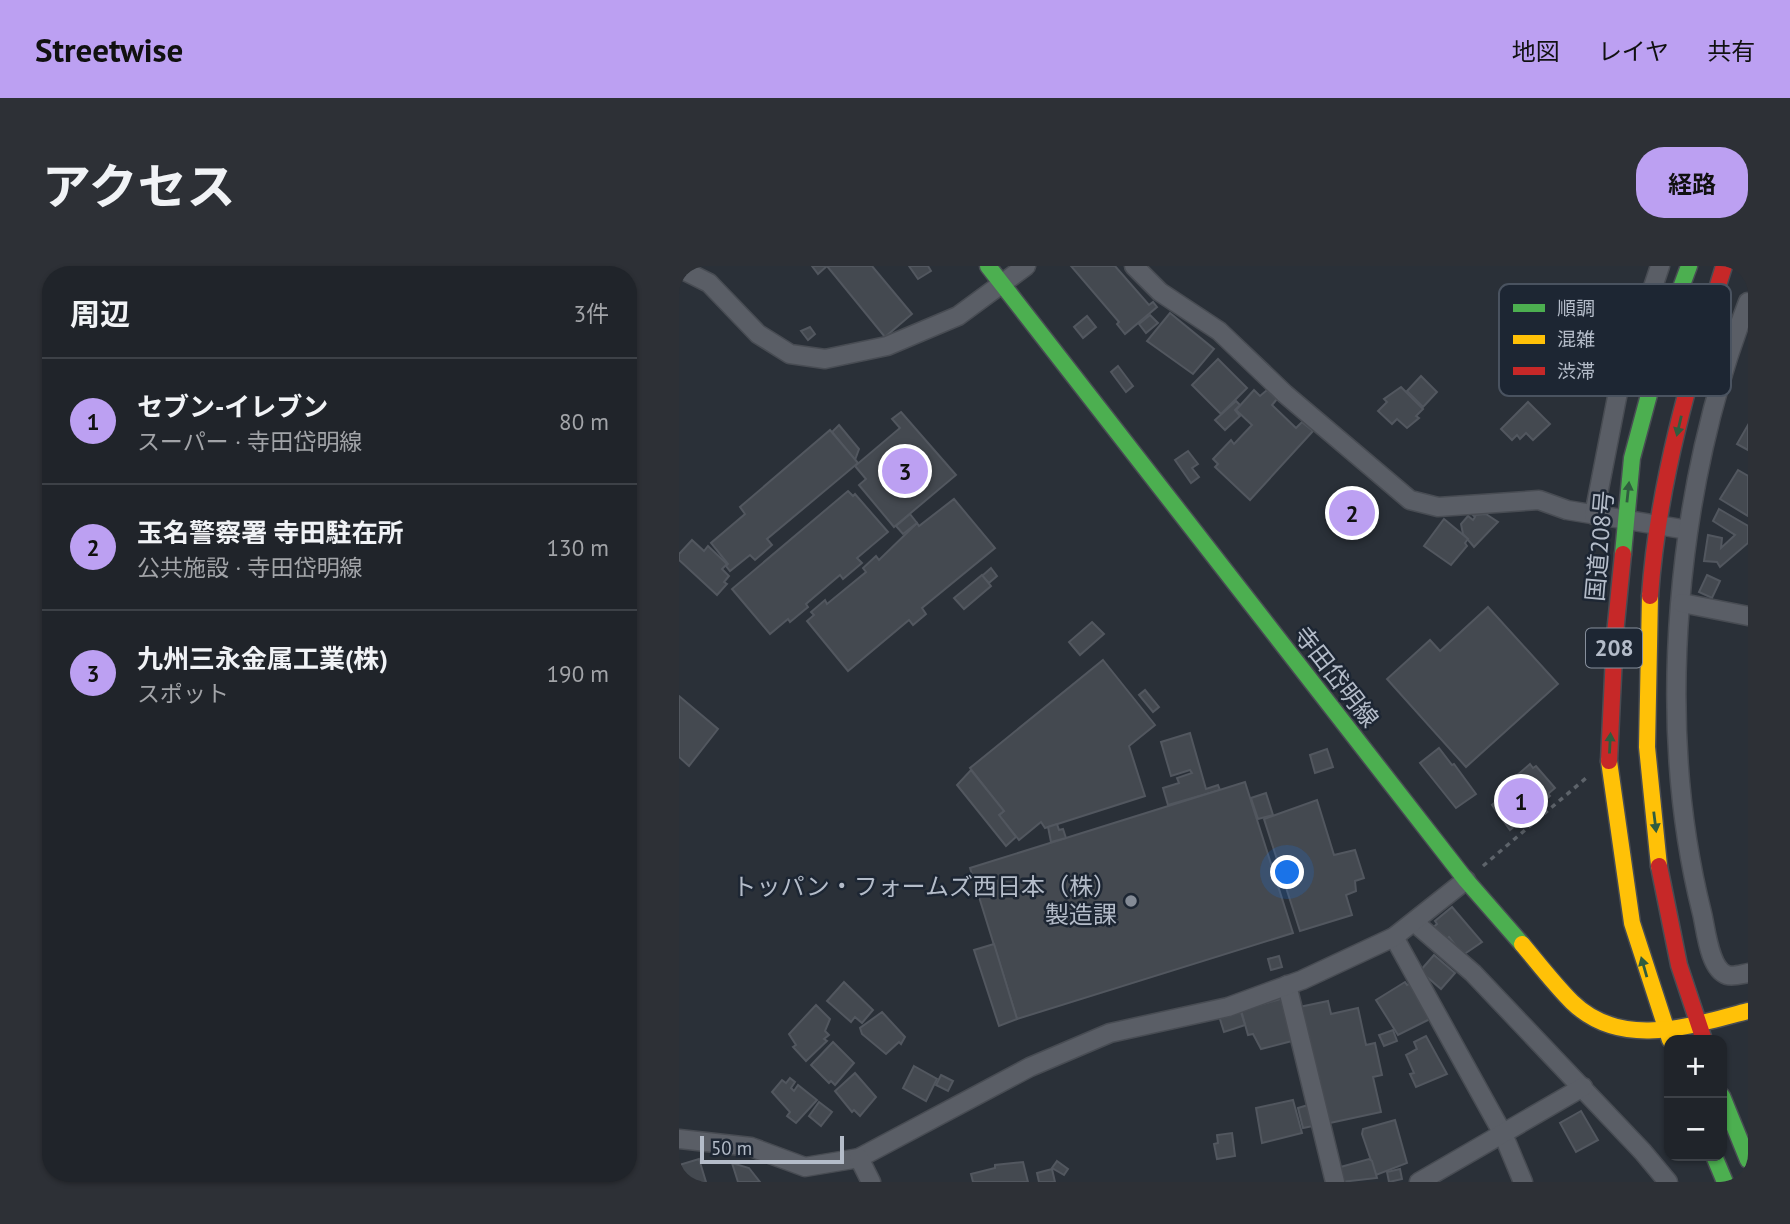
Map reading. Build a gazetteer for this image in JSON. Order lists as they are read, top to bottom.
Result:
{
  "streets": {
    "main road": ["国道208号", "208", "寺田岱明線"]
  },
  "crossings": [
    ["208", "寺田岱明線"]
  ],
  "places": ["トッパン・フォームズ西日本（株） 製造課"],
  "legend": ["順調", "混雑", "渋滞"],
  "scale_bar": "50 m",
  "page": {
    "header": "Streetwise",
    "nav": ["地図", "レイヤ", "共有"],
    "title": "アクセス",
    "buttons": "経路",
    "heading": ["周辺", "3件"],
    "list": [
      {
        "mark": "1",
        "name": "セブン-イレブン",
        "note": "スーパー · 寺田岱明線",
        "value": "80 m"
      },
      {
        "mark": "2",
        "name": "玉名警察署 寺田駐在所",
        "note": "公共施設 · 寺田岱明線",
        "value": "130 m"
      },
      {
        "mark": "3",
        "name": "九州三永金属工業(株)",
        "note": "スポット",
        "value": "190 m"
      }
    ],
    "pins": ["3", "2", "1"],
    "map_buttons": ["+", "−"],
    "scale": "50 m"
  }
}
